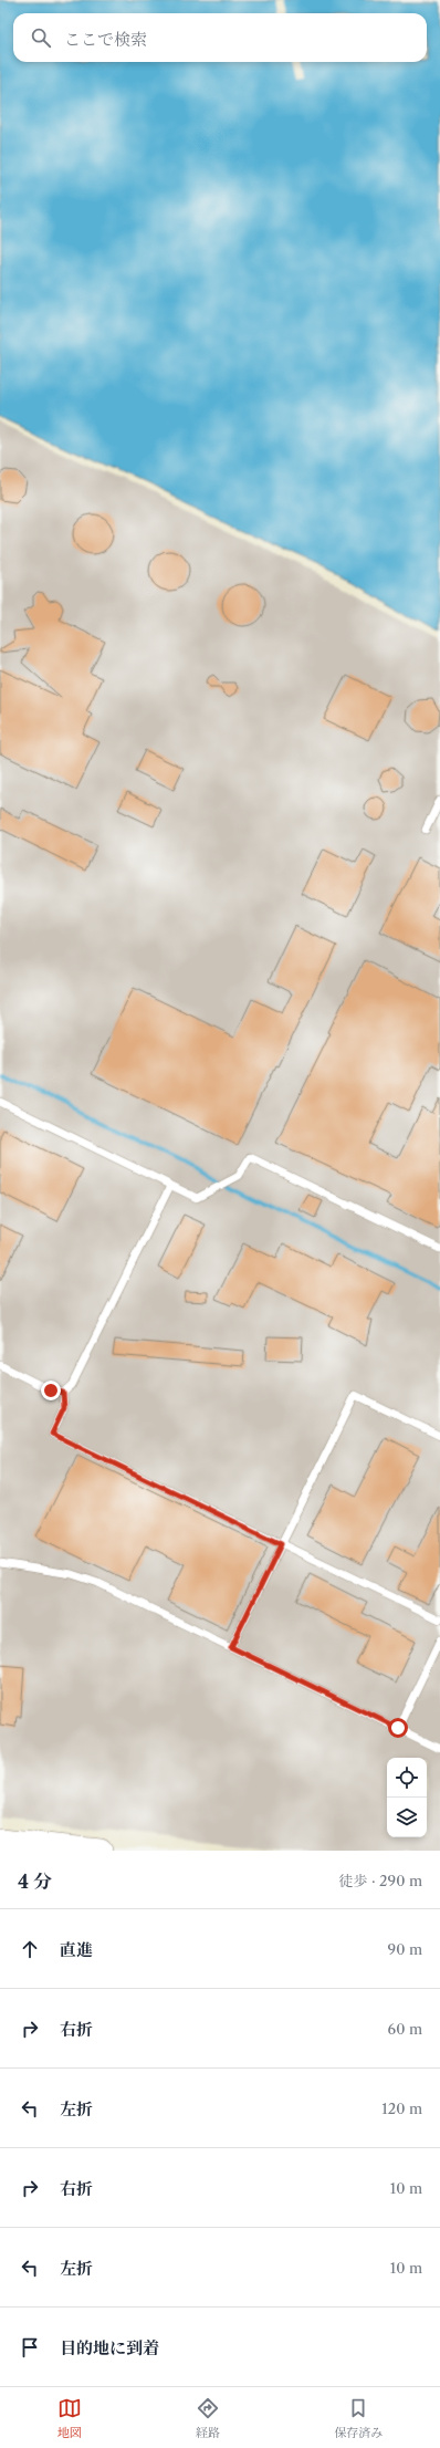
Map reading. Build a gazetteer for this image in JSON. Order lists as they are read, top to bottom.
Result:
{
  "page": {
    "search": "ここで検索",
    "heading": ["4 分", "徒歩 · 290 m"],
    "list": [
      ["直進", "90 m"],
      ["右折", "60 m"],
      ["左折", "120 m"],
      ["右折", "10 m"],
      ["左折", "10 m"],
      "目的地に到着"
    ],
    "nav": ["地図", "経路", "保存済み"]
  }
}
